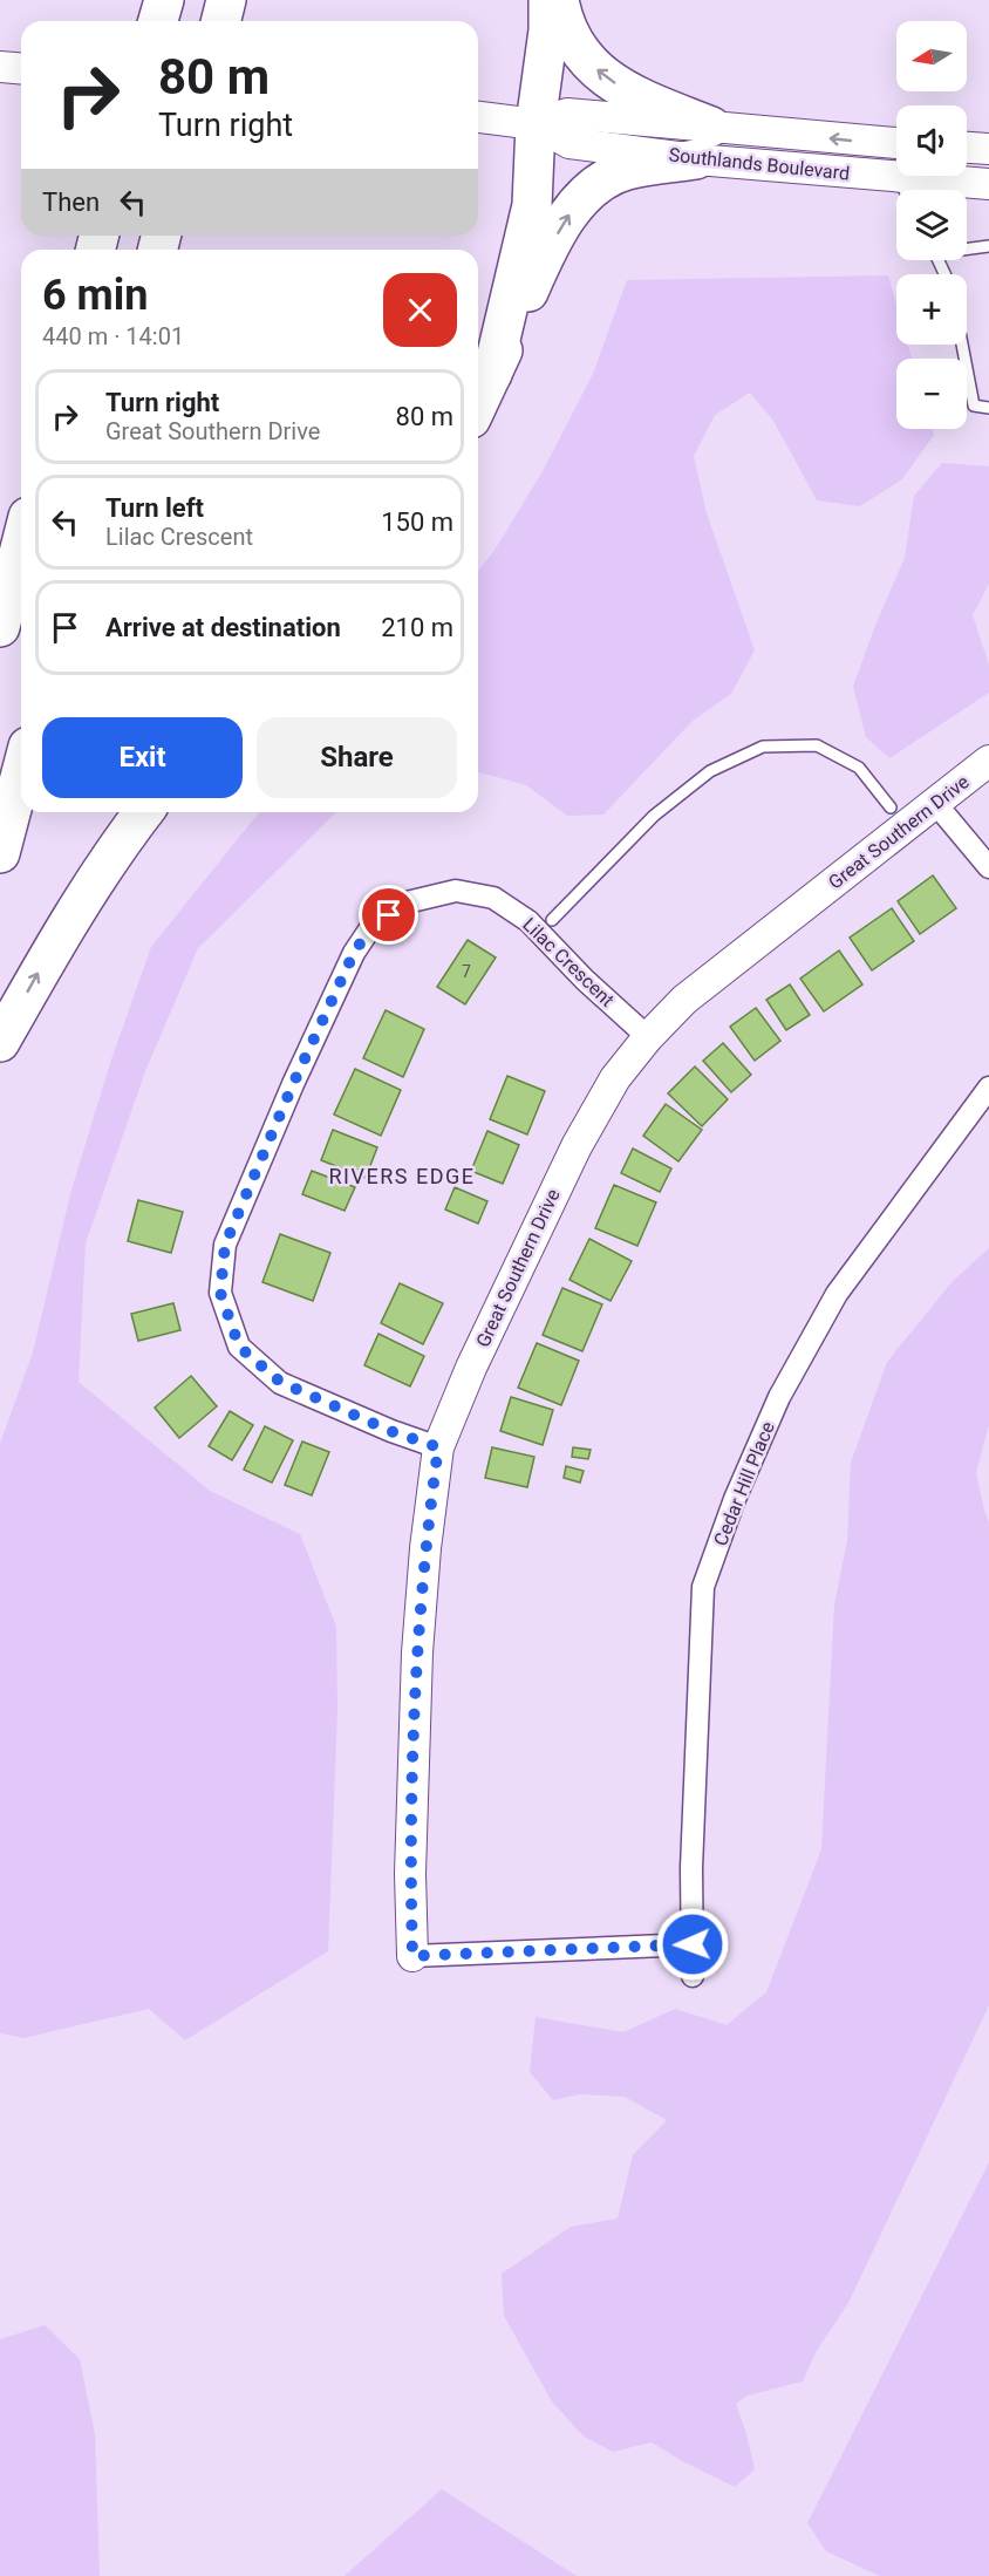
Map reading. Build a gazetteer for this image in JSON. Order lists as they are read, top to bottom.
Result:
{
  "streets": {
    "street": [
      "Southlands Boulevard",
      "Great Southern Drive",
      "Lilac Crescent",
      "Cedar Hill Place"
    ]
  },
  "crossings": [
    ["Great Southern Drive", "Lilac Crescent"]
  ],
  "districts": ["RIVERS EDGE"],
  "house_numbers": ["7"],
  "north": "left",
  "page": {
    "map_buttons": ["+", "−"],
    "turn": ["80 m", "Turn right"],
    "then": "Then",
    "heading": ["6 min", "440 m · 14:01"],
    "list": [
      {
        "name": "Turn right",
        "note": "Great Southern Drive",
        "value": "80 m"
      },
      {
        "name": "Turn left",
        "note": "Lilac Crescent",
        "value": "150 m"
      },
      {
        "name": "Arrive at destination",
        "value": "210 m"
      }
    ],
    "buttons": ["Exit", "Share"]
  }
}
